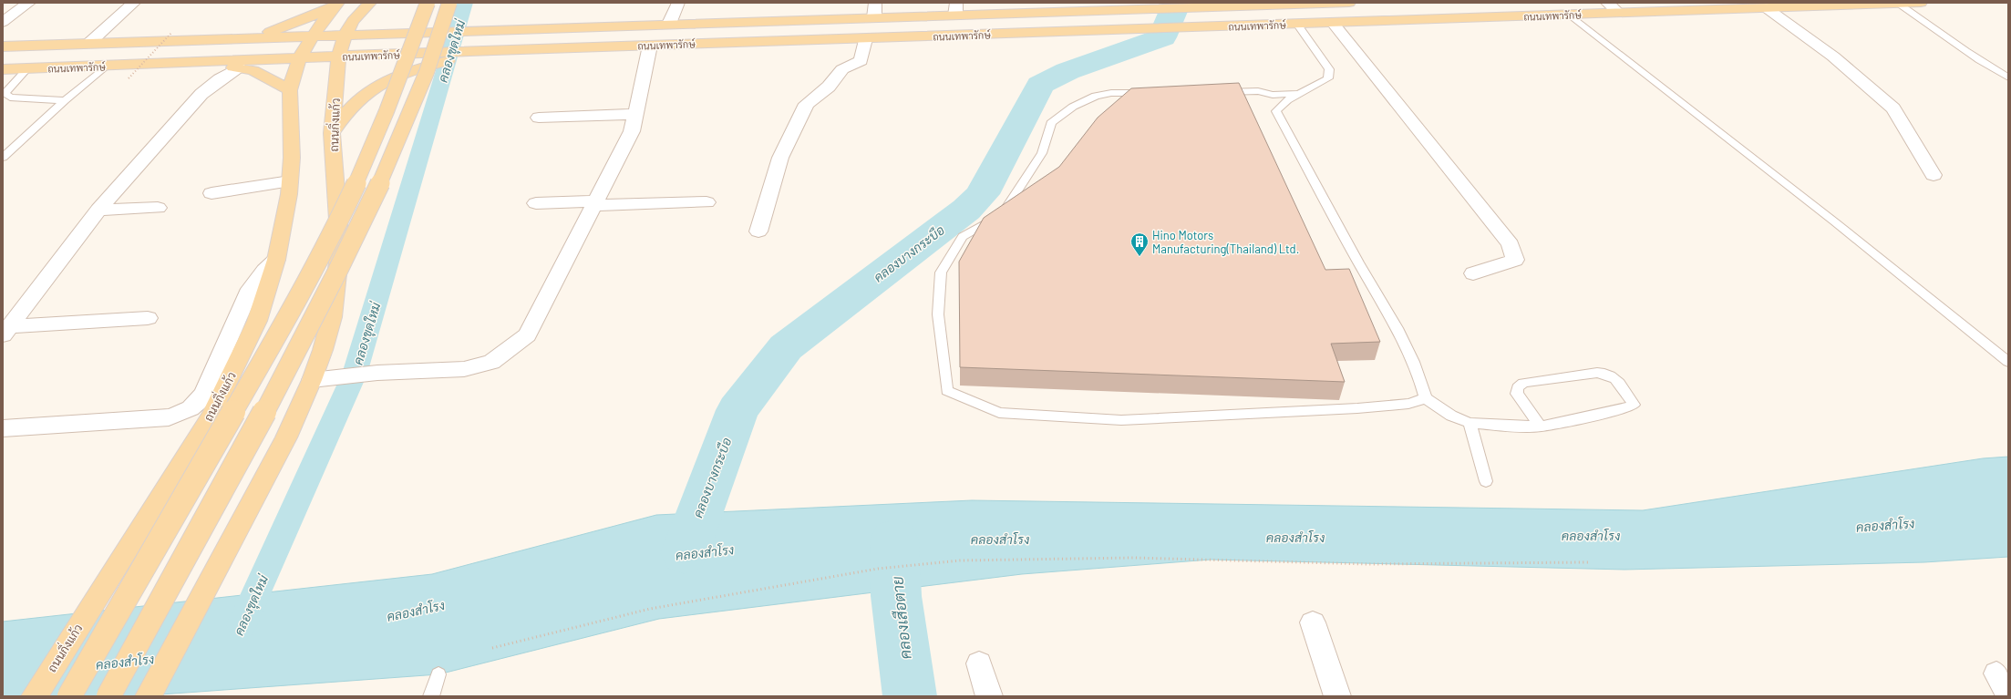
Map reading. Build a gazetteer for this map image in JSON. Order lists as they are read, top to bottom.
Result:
{
  "streets": {
    "main road": ["ถนนเทพารักษ์", "ถนนกิ่งแก้ว"]
  },
  "crossings": [
    ["ถนนเทพารักษ์", "ถนนกิ่งแก้ว"]
  ],
  "water": [
    "คลองขุดใหม่",
    "คลองบางกระบือ",
    "คลองสำโรง",
    "คลองเสือตาย"
  ],
  "places": {
    "building": ["Hino Motors Manufacturing(Thailand) Ltd."]
  }
}
